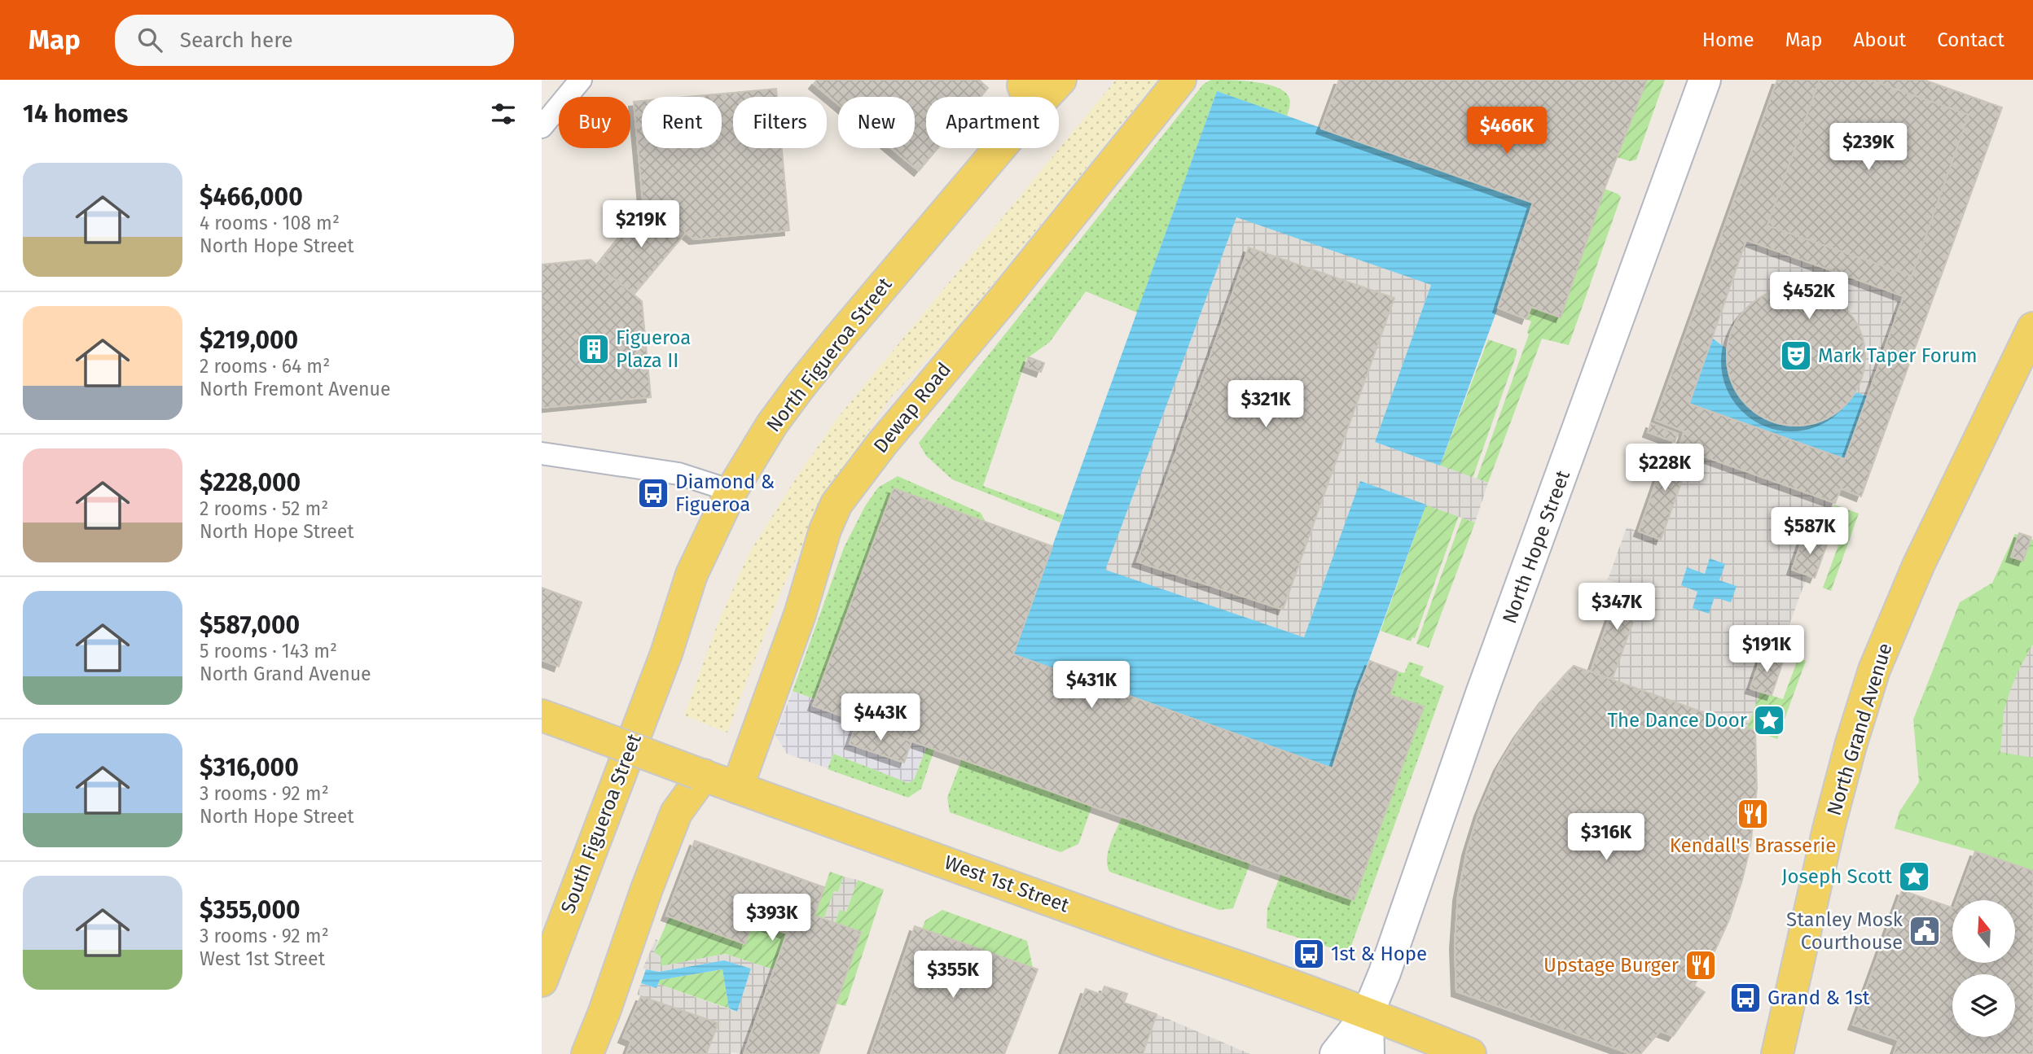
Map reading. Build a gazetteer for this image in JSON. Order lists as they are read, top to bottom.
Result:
{
  "streets": {
    "main road": [
      "North Figueroa Street",
      "Dewap Road",
      "North Hope Street",
      "North Grand Avenue",
      "South Figueroa Street",
      "West 1st Street"
    ]
  },
  "crossings": [
    ["North Figueroa Street", "South Figueroa Street"],
    ["Dewap Road", "West 1st Street"],
    ["North Hope Street", "West 1st Street"]
  ],
  "places": {
    "building": ["Figueroa Plaza II"],
    "theatre": ["Mark Taper Forum"],
    "bus stop": ["Diamond & Figueroa", "1st & Hope", "Grand & 1st"],
    "place": ["The Dance Door", "Joseph Scott"],
    "restaurant": ["Kendall's Brasserie", "Upstage Burger"],
    "public building": ["Stanley Mosk Courthouse"]
  },
  "north": "top",
  "page": {
    "header": "Map",
    "search": "Search here",
    "nav": [
      "Home",
      "Map",
      "About",
      "Contact"
    ],
    "heading": "14 homes",
    "chip": [
      "Buy",
      "Rent",
      "Filters",
      "New",
      "Apartment"
    ],
    "price": [
      "$466K",
      "$239K",
      "$219K",
      "$452K",
      "$321K",
      "$228K",
      "$587K",
      "$347K",
      "$191K",
      "$431K",
      "$443K",
      "$316K",
      "$393K",
      "$355K"
    ],
    "list": [
      {
        "name": "$466,000",
        "note": "4 rooms · 108 m² · North Hope Street"
      },
      {
        "name": "$219,000",
        "note": "2 rooms · 64 m² · North Fremont Avenue"
      },
      {
        "name": "$228,000",
        "note": "2 rooms · 52 m² · North Hope Street"
      },
      {
        "name": "$587,000",
        "note": "5 rooms · 143 m² · North Grand Avenue"
      },
      {
        "name": "$316,000",
        "note": "3 rooms · 92 m² · North Hope Street"
      },
      {
        "name": "$355,000",
        "note": "3 rooms · 92 m² · West 1st Street"
      }
    ]
  }
}
